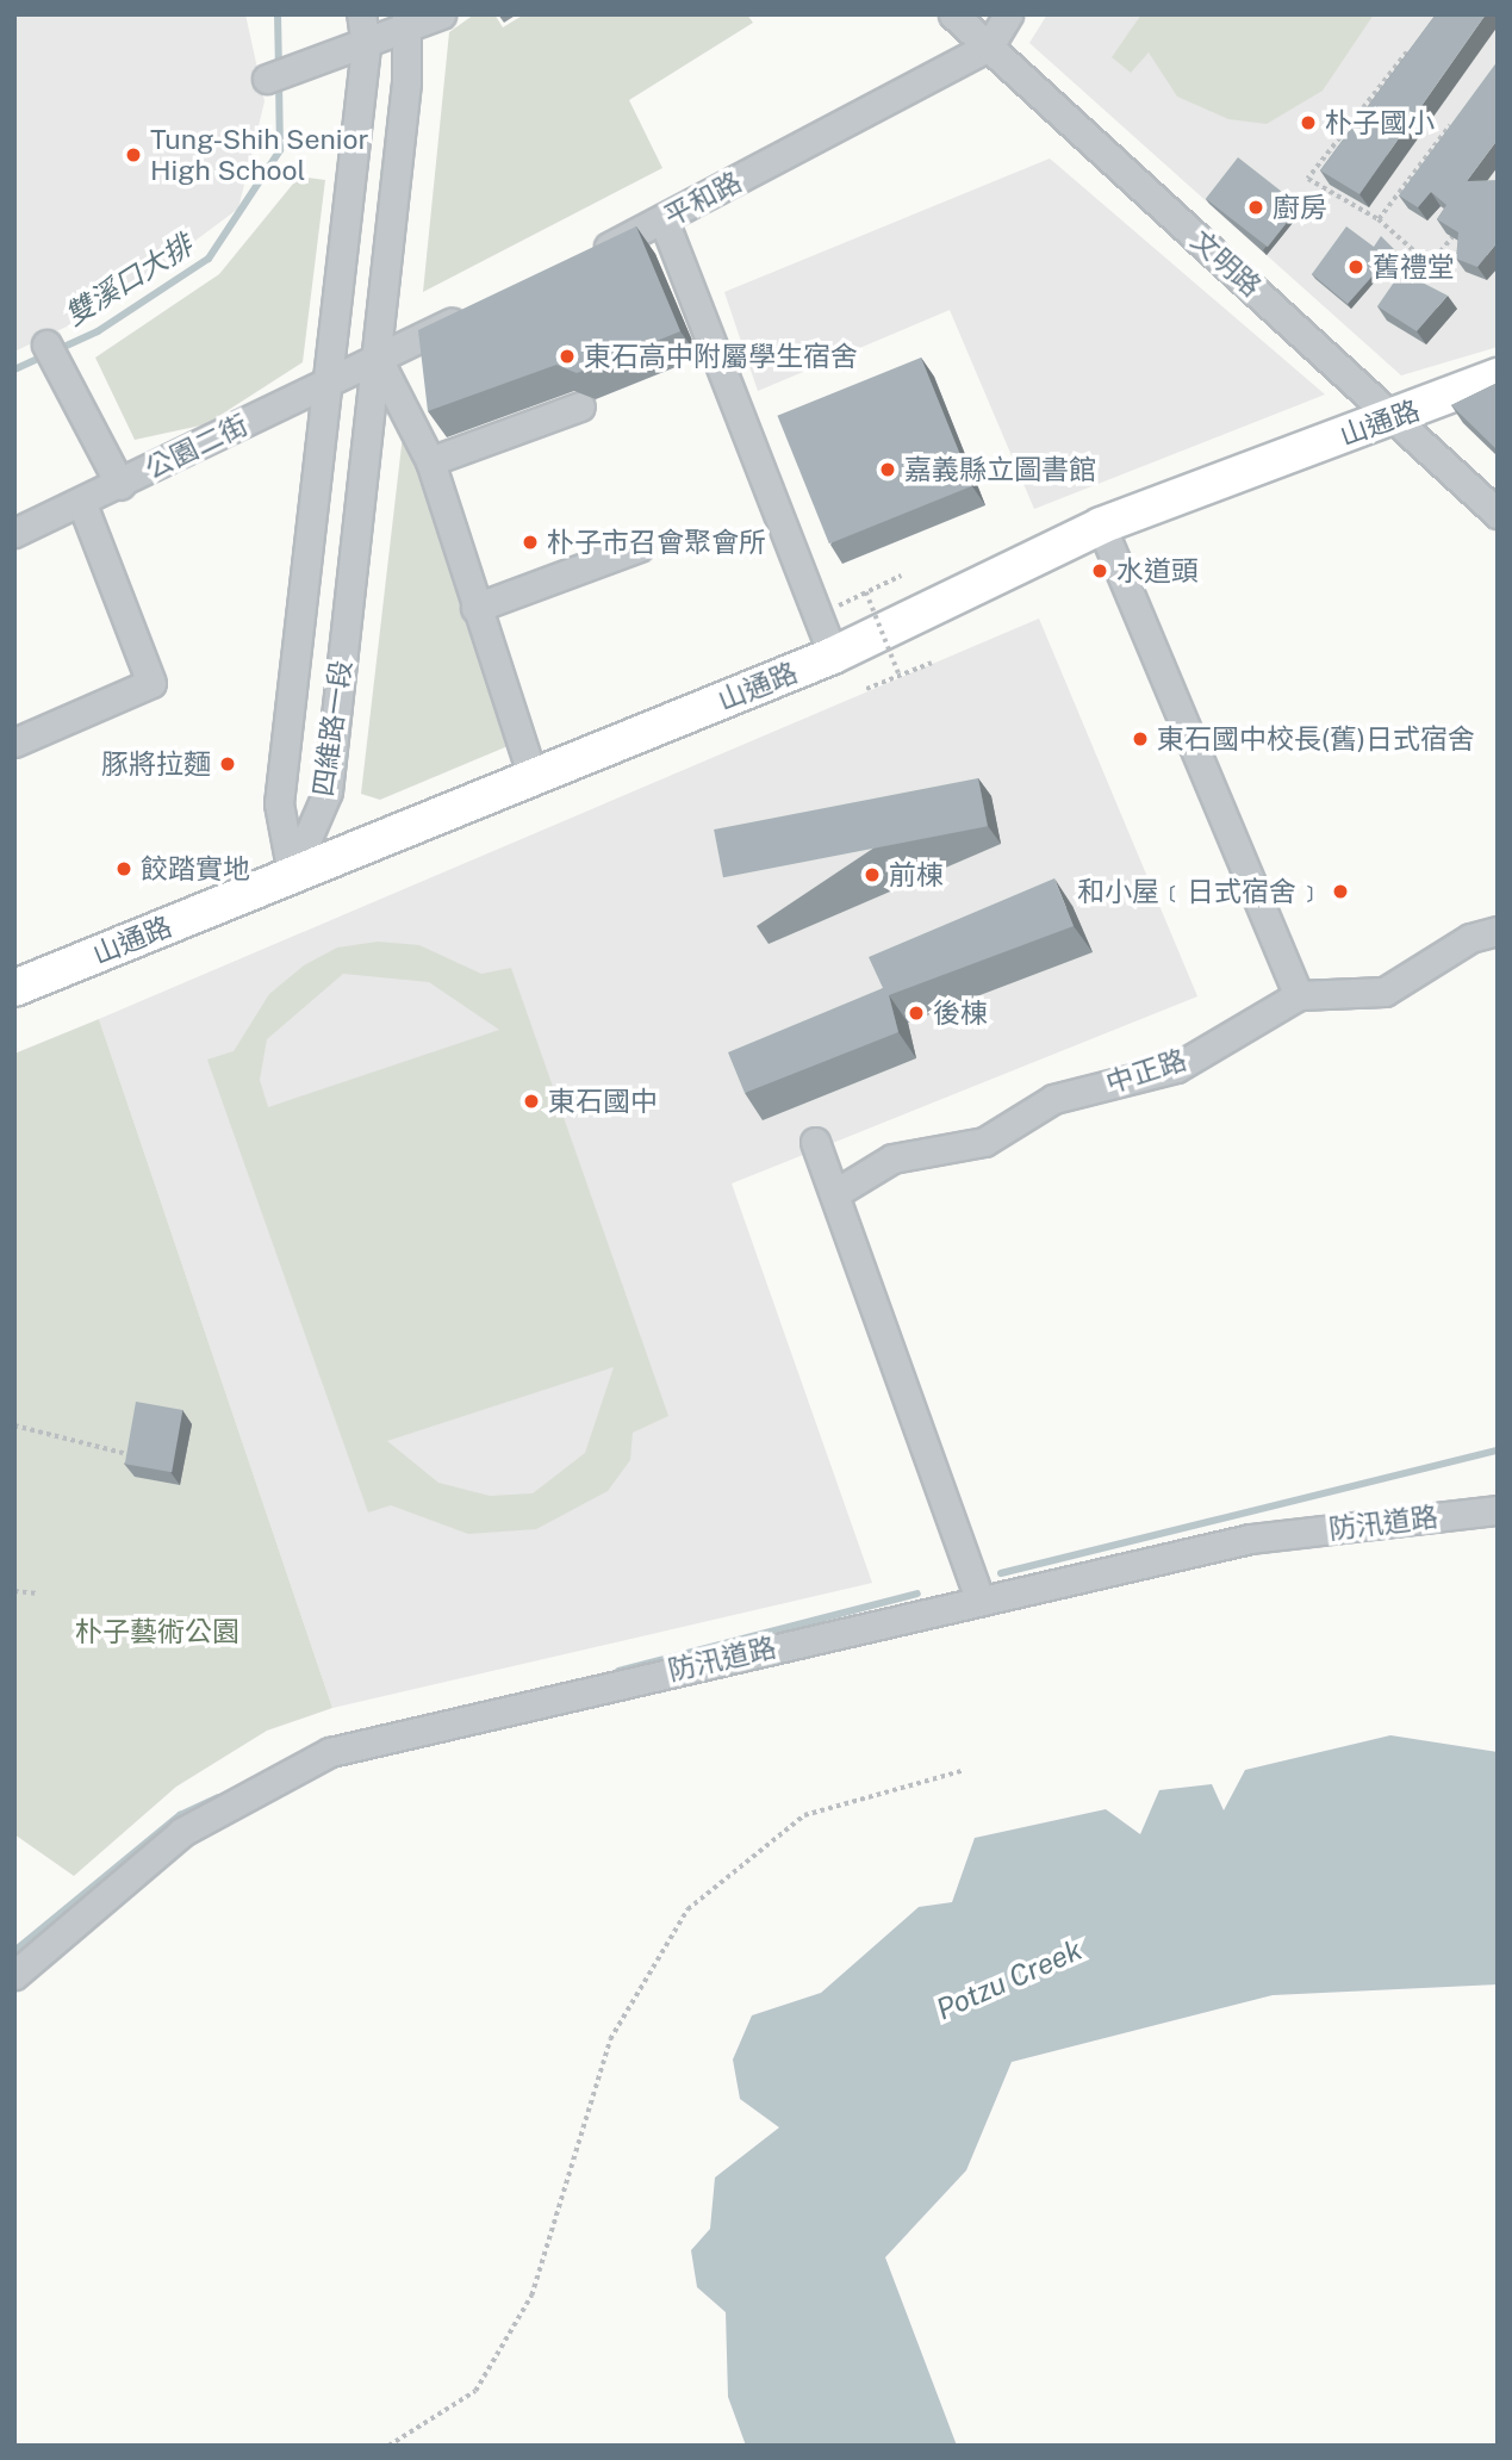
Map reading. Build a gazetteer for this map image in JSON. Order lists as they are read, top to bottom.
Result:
{
  "streets": {
    "main road": ["山通路"],
    "street": [
      "平和路",
      "文明路",
      "公園二街",
      "四維路一段",
      "中正路",
      "防汛道路"
    ]
  },
  "crossings": [
    ["平和路", "文明路"],
    ["文明路", "山通路"],
    ["山通路", "四維路一段"],
    ["公園二街", "四維路一段"]
  ],
  "water": ["雙溪口大排", "Potzu Creek"],
  "parks": ["朴子藝術公園"],
  "places": [
    "朴子國小",
    "Tung-Shih Senior High School",
    "廚房",
    "舊禮堂",
    "東石高中附屬學生宿舍",
    "嘉義縣立圖書館",
    "朴子市召會聚會所",
    "水道頭",
    "東石國中校長(舊)日式宿舍",
    "豚將拉麵",
    "餃踏實地",
    "前棟",
    "和小屋﹝日式宿舍﹞",
    "後棟",
    "東石國中"
  ]
}
